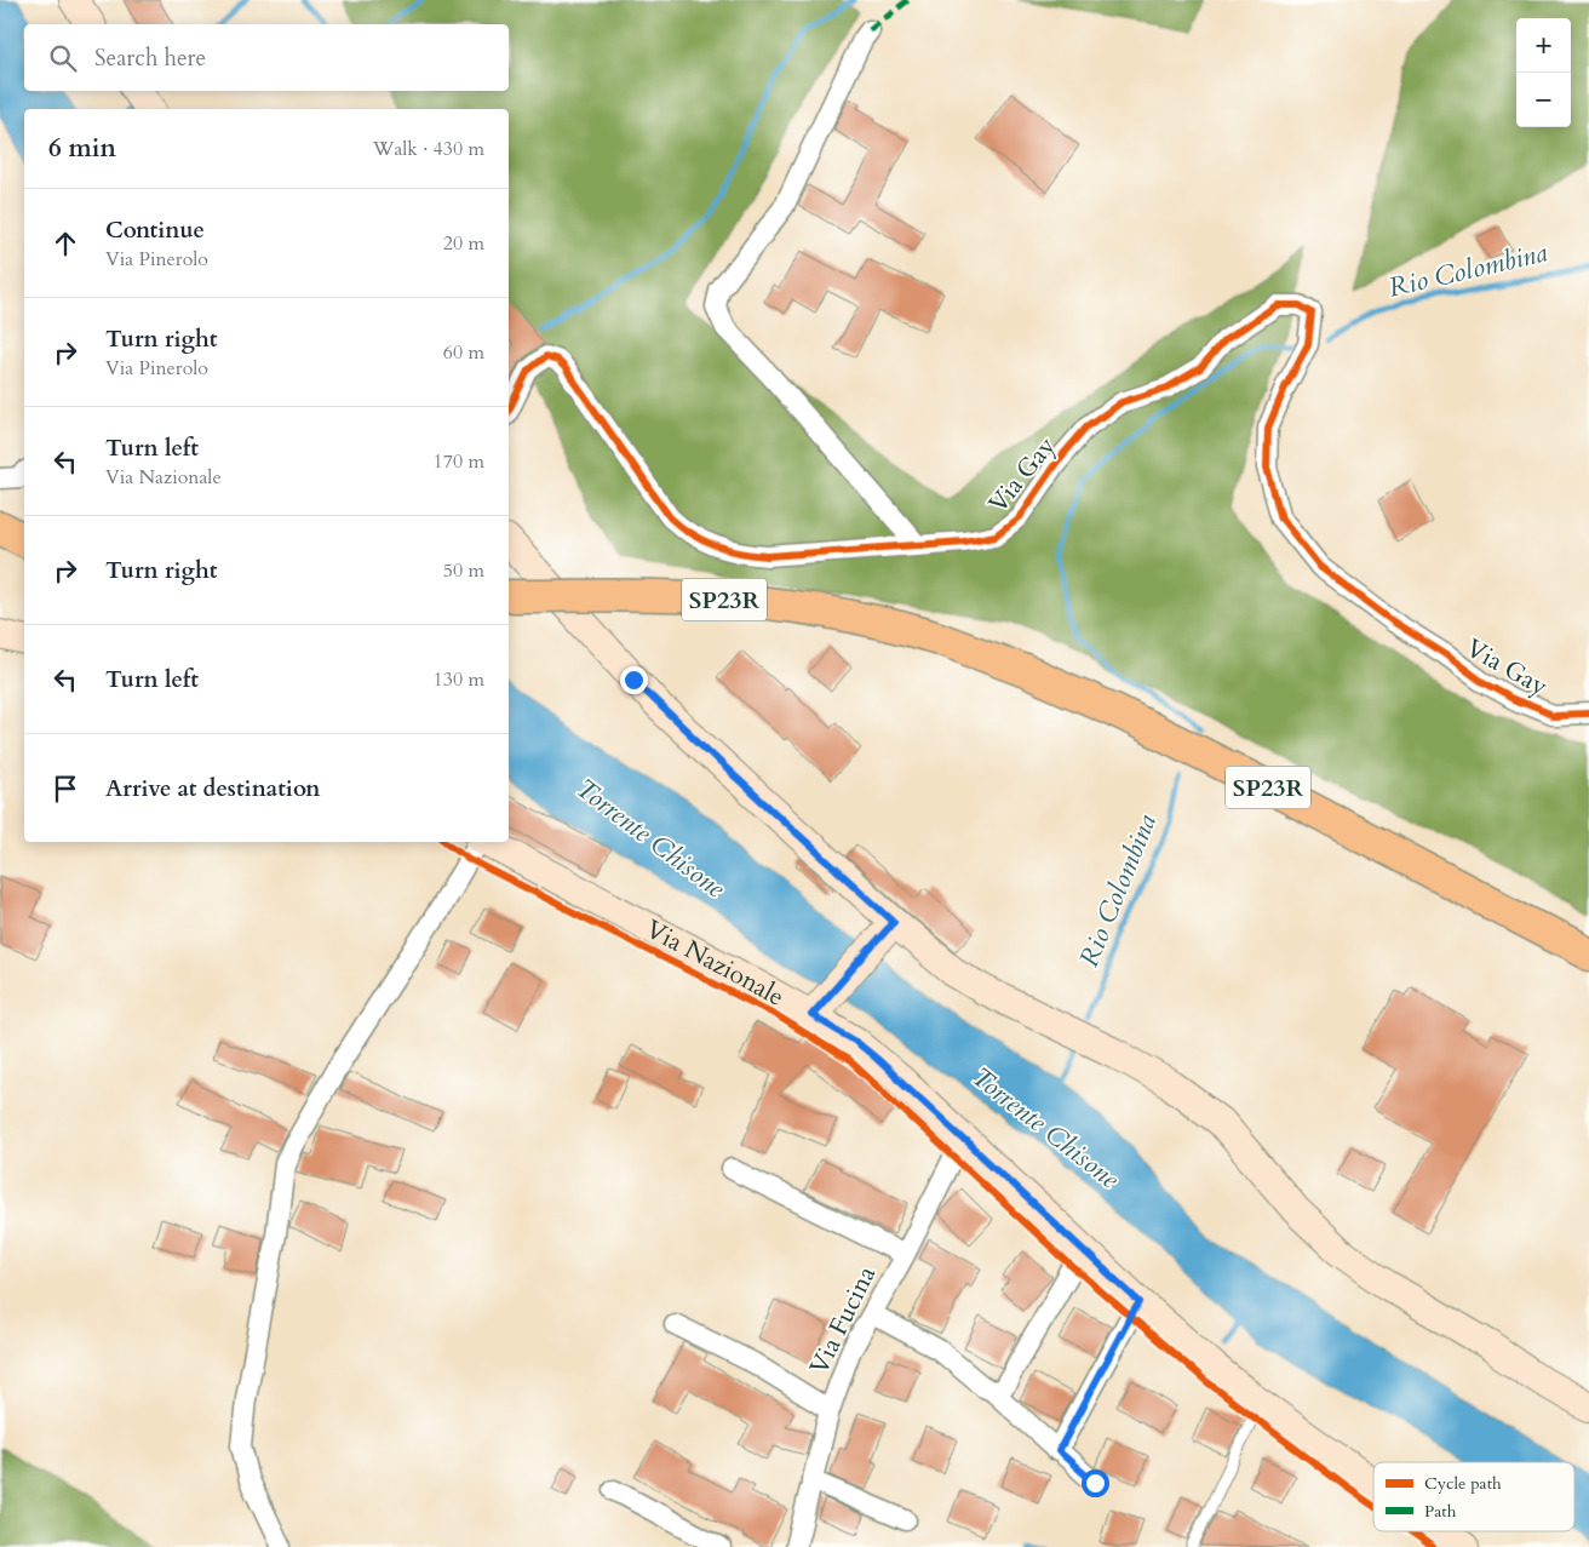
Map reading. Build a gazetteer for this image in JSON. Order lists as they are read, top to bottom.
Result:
{
  "streets": {
    "main road": ["SP23R"],
    "street": ["Via Gay", "Via Nazionale", "Via Fucina"]
  },
  "crossings": [
    ["Via Nazionale", "Via Fucina"]
  ],
  "water": ["Rio Colombina", "Torrente Chisone"],
  "legend": ["Cycle path", "Path"],
  "page": {
    "map_buttons": ["+", "−"],
    "search": "Search here",
    "heading": ["6 min", "Walk · 430 m"],
    "list": [
      ["Continue", "Via Pinerolo", "20 m"],
      ["Turn right", "Via Pinerolo", "60 m"],
      ["Turn left", "Via Nazionale", "170 m"],
      ["Turn right", "50 m"],
      ["Turn left", "130 m"],
      "Arrive at destination"
    ]
  }
}
